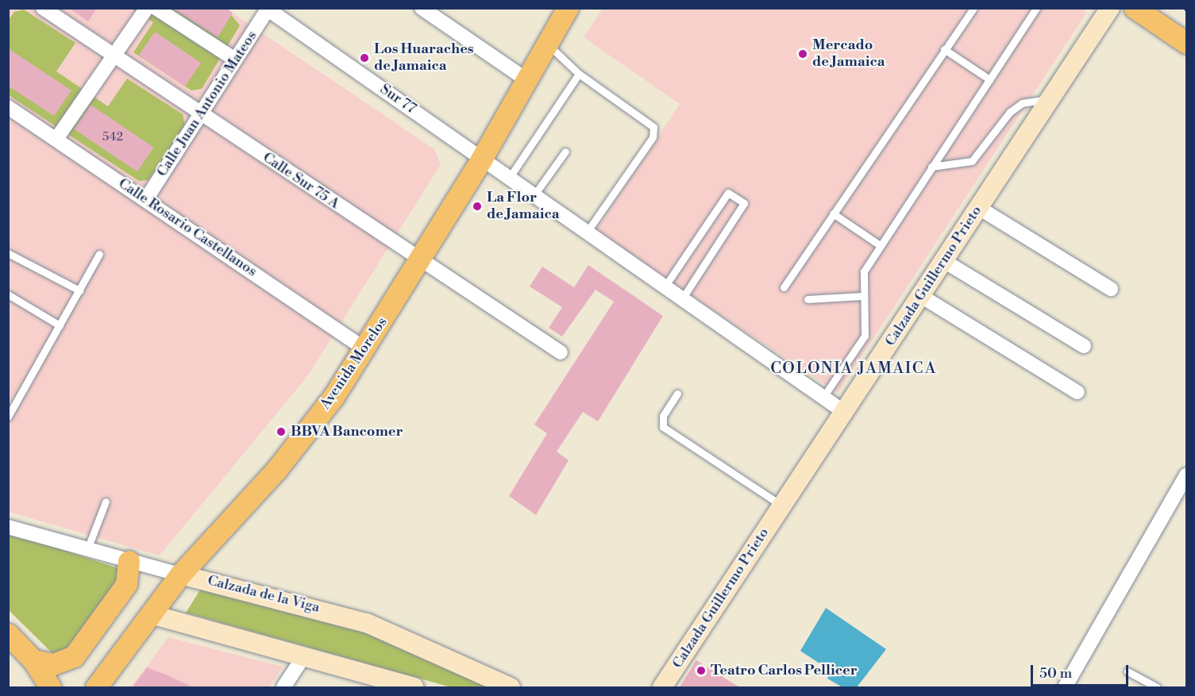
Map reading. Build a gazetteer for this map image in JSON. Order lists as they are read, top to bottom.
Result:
{
  "streets": {
    "main road": ["Avenida Morelos"],
    "street": [
      "Sur 77",
      "Calle Juan Antonio Mateos",
      "Calle Sur 75 A",
      "Calle Rosario Castellanos",
      "Calzada Guillermo Prieto",
      "Calzada de la Viga"
    ]
  },
  "crossings": [
    ["Sur 77", "Calle Juan Antonio Mateos"],
    ["Sur 77", "Calzada Guillermo Prieto"],
    ["Sur 77", "Avenida Morelos"],
    ["Calle Juan Antonio Mateos", "Calle Sur 75 A"],
    ["Calle Juan Antonio Mateos", "Calle Rosario Castellanos"],
    ["Calle Sur 75 A", "Avenida Morelos"],
    ["Calle Rosario Castellanos", "Avenida Morelos"],
    ["Avenida Morelos", "Calzada de la Viga"]
  ],
  "districts": ["COLONIA JAMAICA"],
  "places": [
    "Mercado de Jamaica",
    "Los Huaraches de Jamaica",
    "La Flor de Jamaica",
    "BBVA Bancomer",
    "Teatro Carlos Pellicer"
  ],
  "house_numbers": ["542"],
  "scale_bar": "50 m"
}
